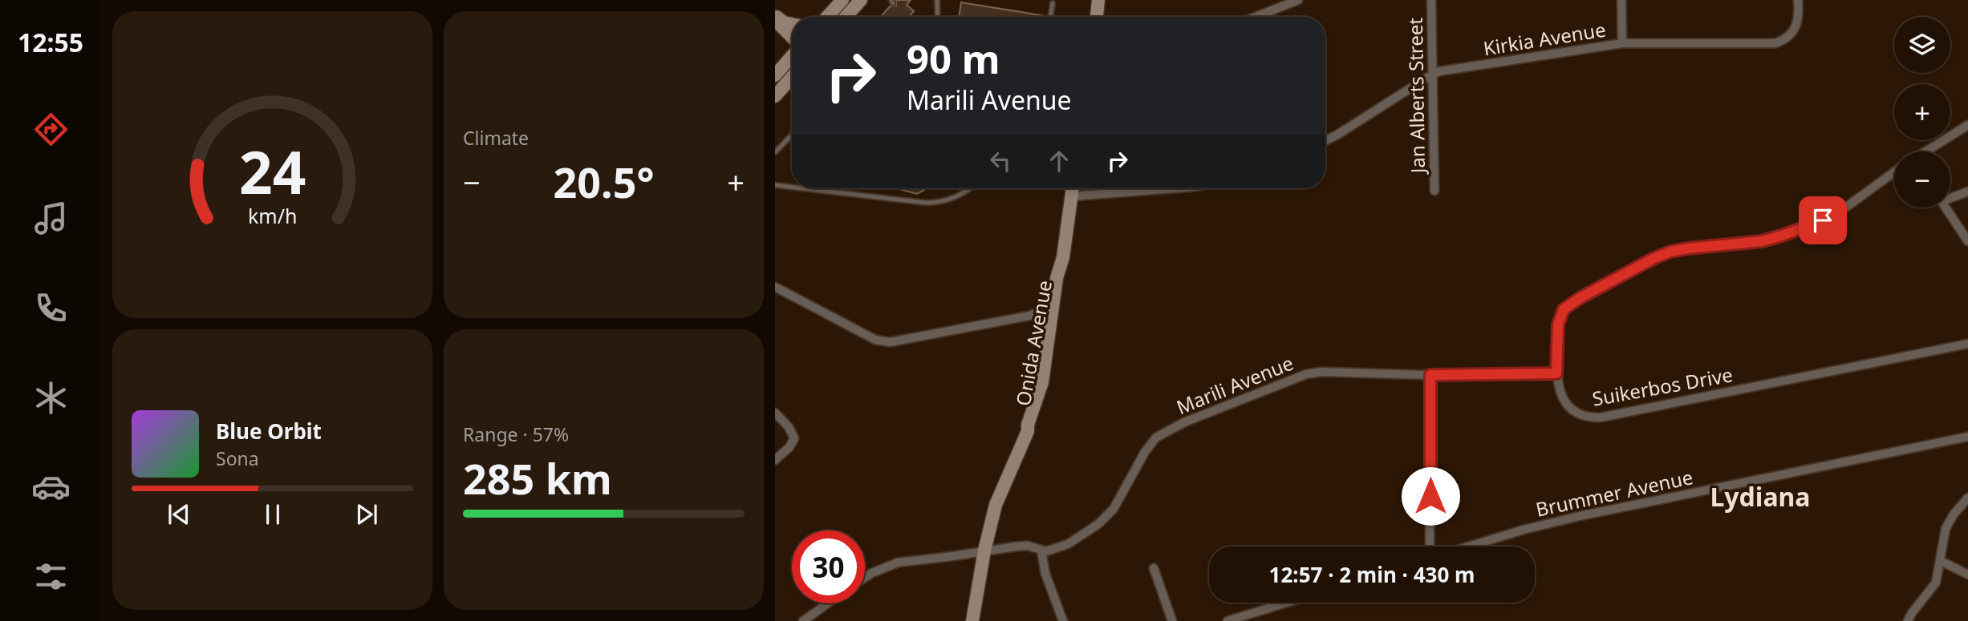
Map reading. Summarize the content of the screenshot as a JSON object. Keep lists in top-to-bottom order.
{
  "streets": {
    "street": [
      "Kirkia Avenue",
      "Jan Alberts Street",
      "Onida Avenue",
      "Marili Avenue",
      "Suikerbos Drive",
      "Brummer Avenue"
    ]
  },
  "crossings": [
    ["Kirkia Avenue", "Jan Alberts Street"],
    ["Onida Avenue", "Marili Avenue"],
    ["Marili Avenue", "Suikerbos Drive"]
  ],
  "districts": ["Lydiana"],
  "page": {
    "tabs": "12:55",
    "tile": [
      "Climate",
      ["Range · 57%", "285 km"]
    ],
    "map_buttons": ["+", "−"],
    "turn": ["90 m", "Marili Avenue"],
    "heat": ["−", "20.5°", "+"],
    "song": ["Blue Orbit", "Sona"],
    "limit": "30",
    "trip": "12:57 · 2 min · 430 m",
    "gauge": ["24", "km/h"]
  }
}
